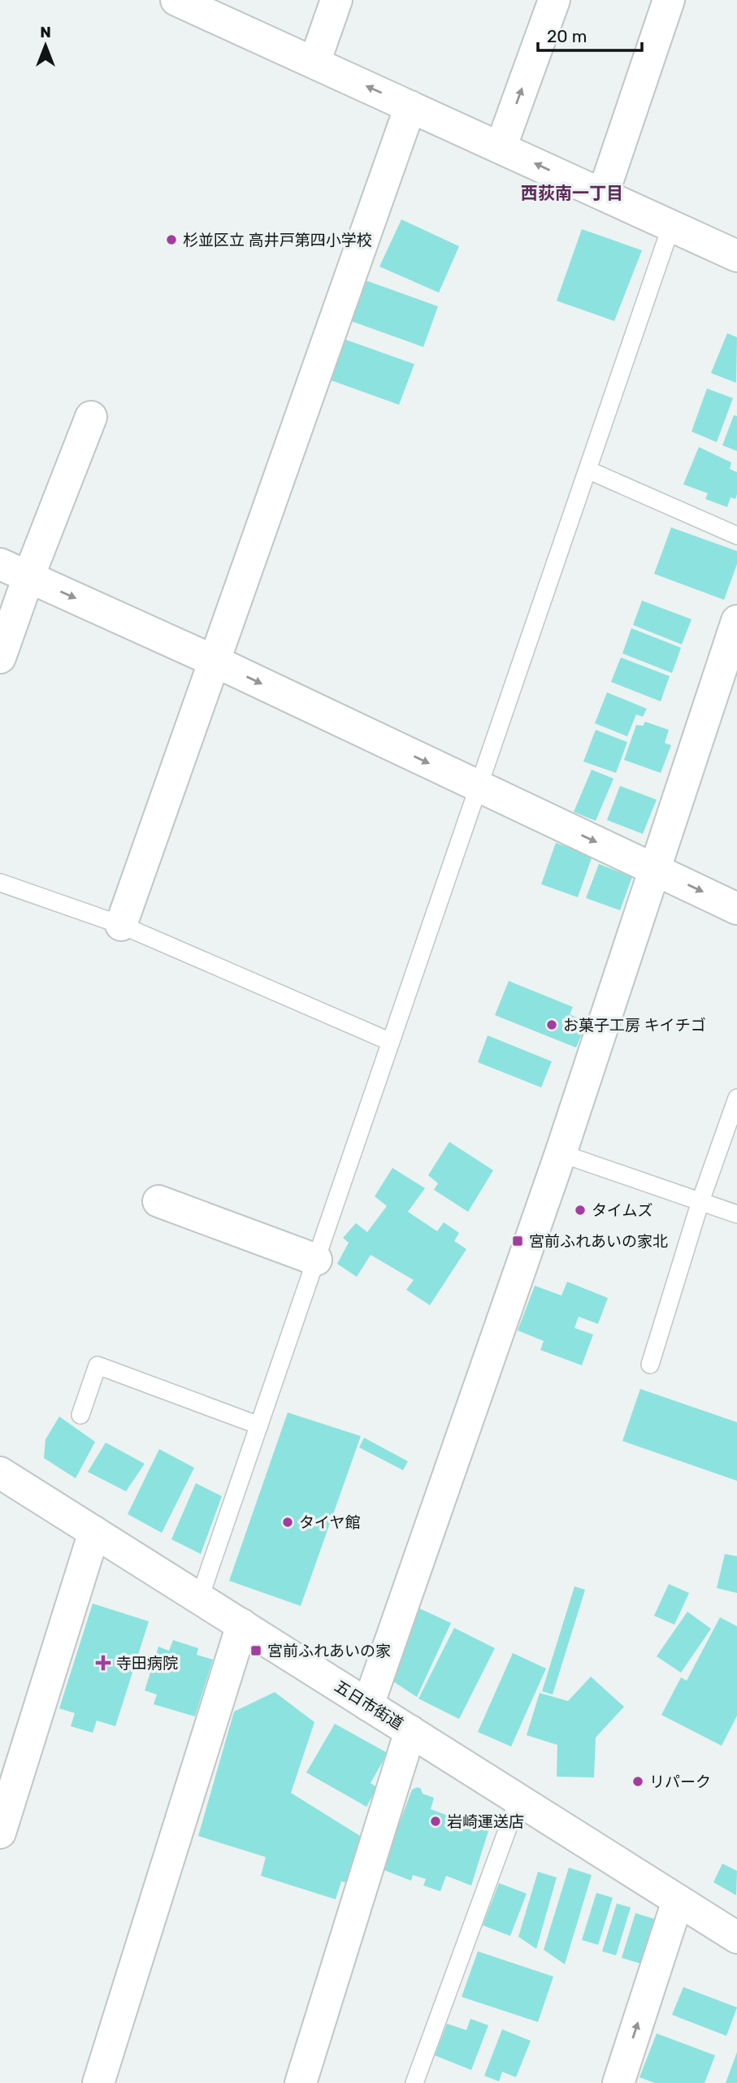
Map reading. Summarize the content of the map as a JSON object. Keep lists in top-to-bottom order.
{
  "streets": {
    "street": ["五日市街道"]
  },
  "districts": ["西荻南一丁目"],
  "places": {
    "other": [
      "杉並区立 高井戸第四小学校",
      "お菓子工房 キイチゴ",
      "タイムズ",
      "タイヤ館",
      "リパーク",
      "岩崎運送店"
    ],
    "transit": ["宮前ふれあいの家北", "宮前ふれあいの家"],
    "health": ["寺田病院"]
  },
  "scale_bar": "20 m",
  "north": "top"
}
